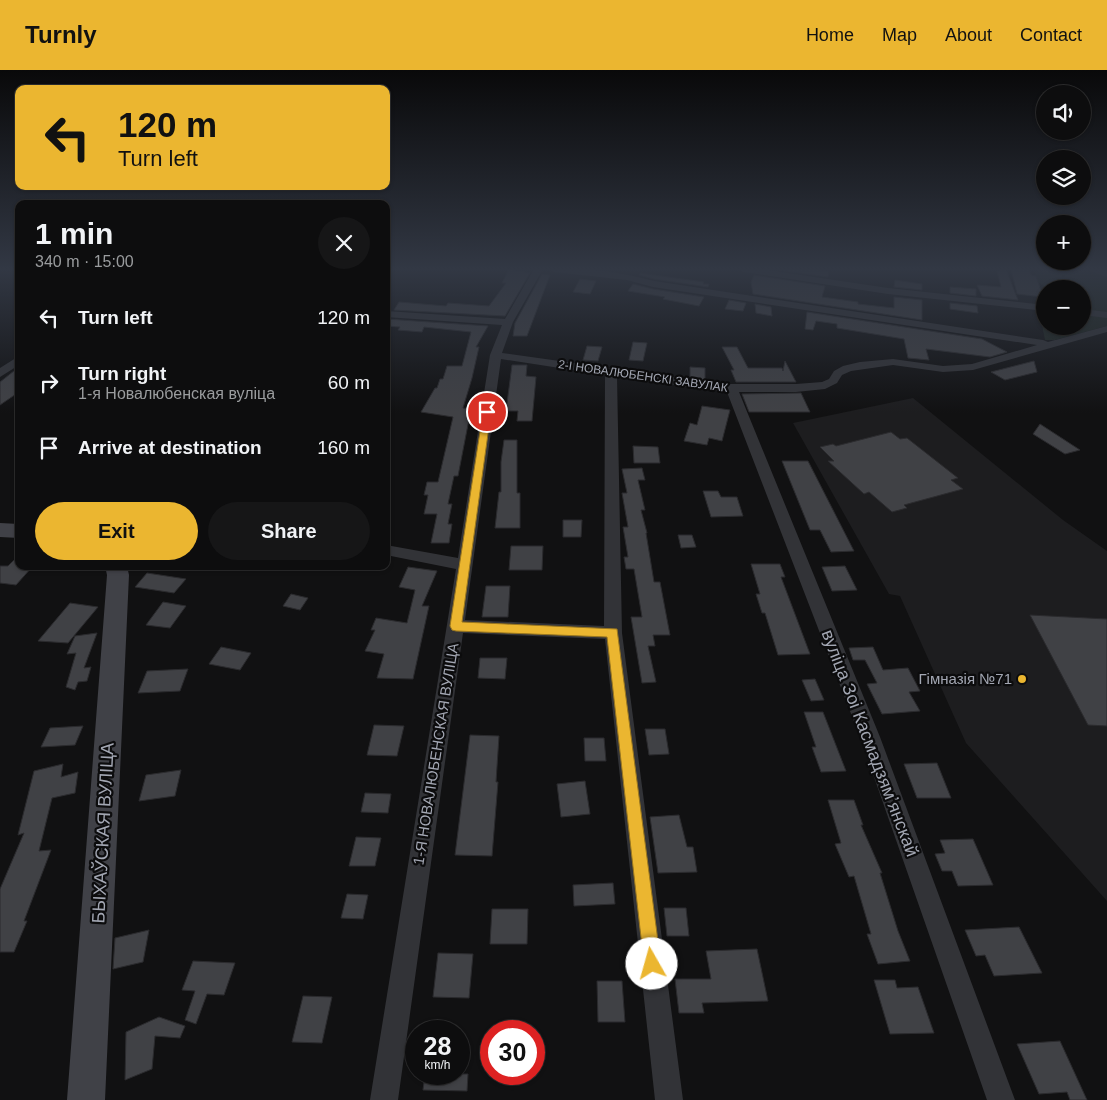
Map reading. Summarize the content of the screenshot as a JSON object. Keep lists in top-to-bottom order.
{
  "streets": {
    "main road": ["БЫХАЎСКАЯ ВУЛІЦА"],
    "street": ["2-І НОВАЛЮБЕНСКІ ЗАВУЛАК", "вуліца Зоі Касмадзямʼянскай", "1-Я НОВАЛЮБЕНСКАЯ ВУЛІЦА"]
  },
  "crossings": [
    ["2-І НОВАЛЮБЕНСКІ ЗАВУЛАК", "вуліца Зоі Касмадзямʼянскай"],
    ["2-І НОВАЛЮБЕНСКІ ЗАВУЛАК", "1-Я НОВАЛЮБЕНСКАЯ ВУЛІЦА"]
  ],
  "places": ["Гімназія №71"],
  "page": {
    "header": "Turnly",
    "nav": [
      "Home",
      "Map",
      "About",
      "Contact"
    ],
    "map_buttons": ["+", "−"],
    "turn": ["120 m", "Turn left"],
    "heading": ["1 min", "340 m · 15:00"],
    "list": [
      {
        "name": "Turn left",
        "value": "120 m"
      },
      {
        "name": "Turn right",
        "note": "1-я Новалюбенская вуліца",
        "value": "60 m"
      },
      {
        "name": "Arrive at destination",
        "value": "160 m"
      }
    ],
    "buttons": ["Exit", "Share"],
    "speed": "28 km/h",
    "limit": "30"
  }
}
